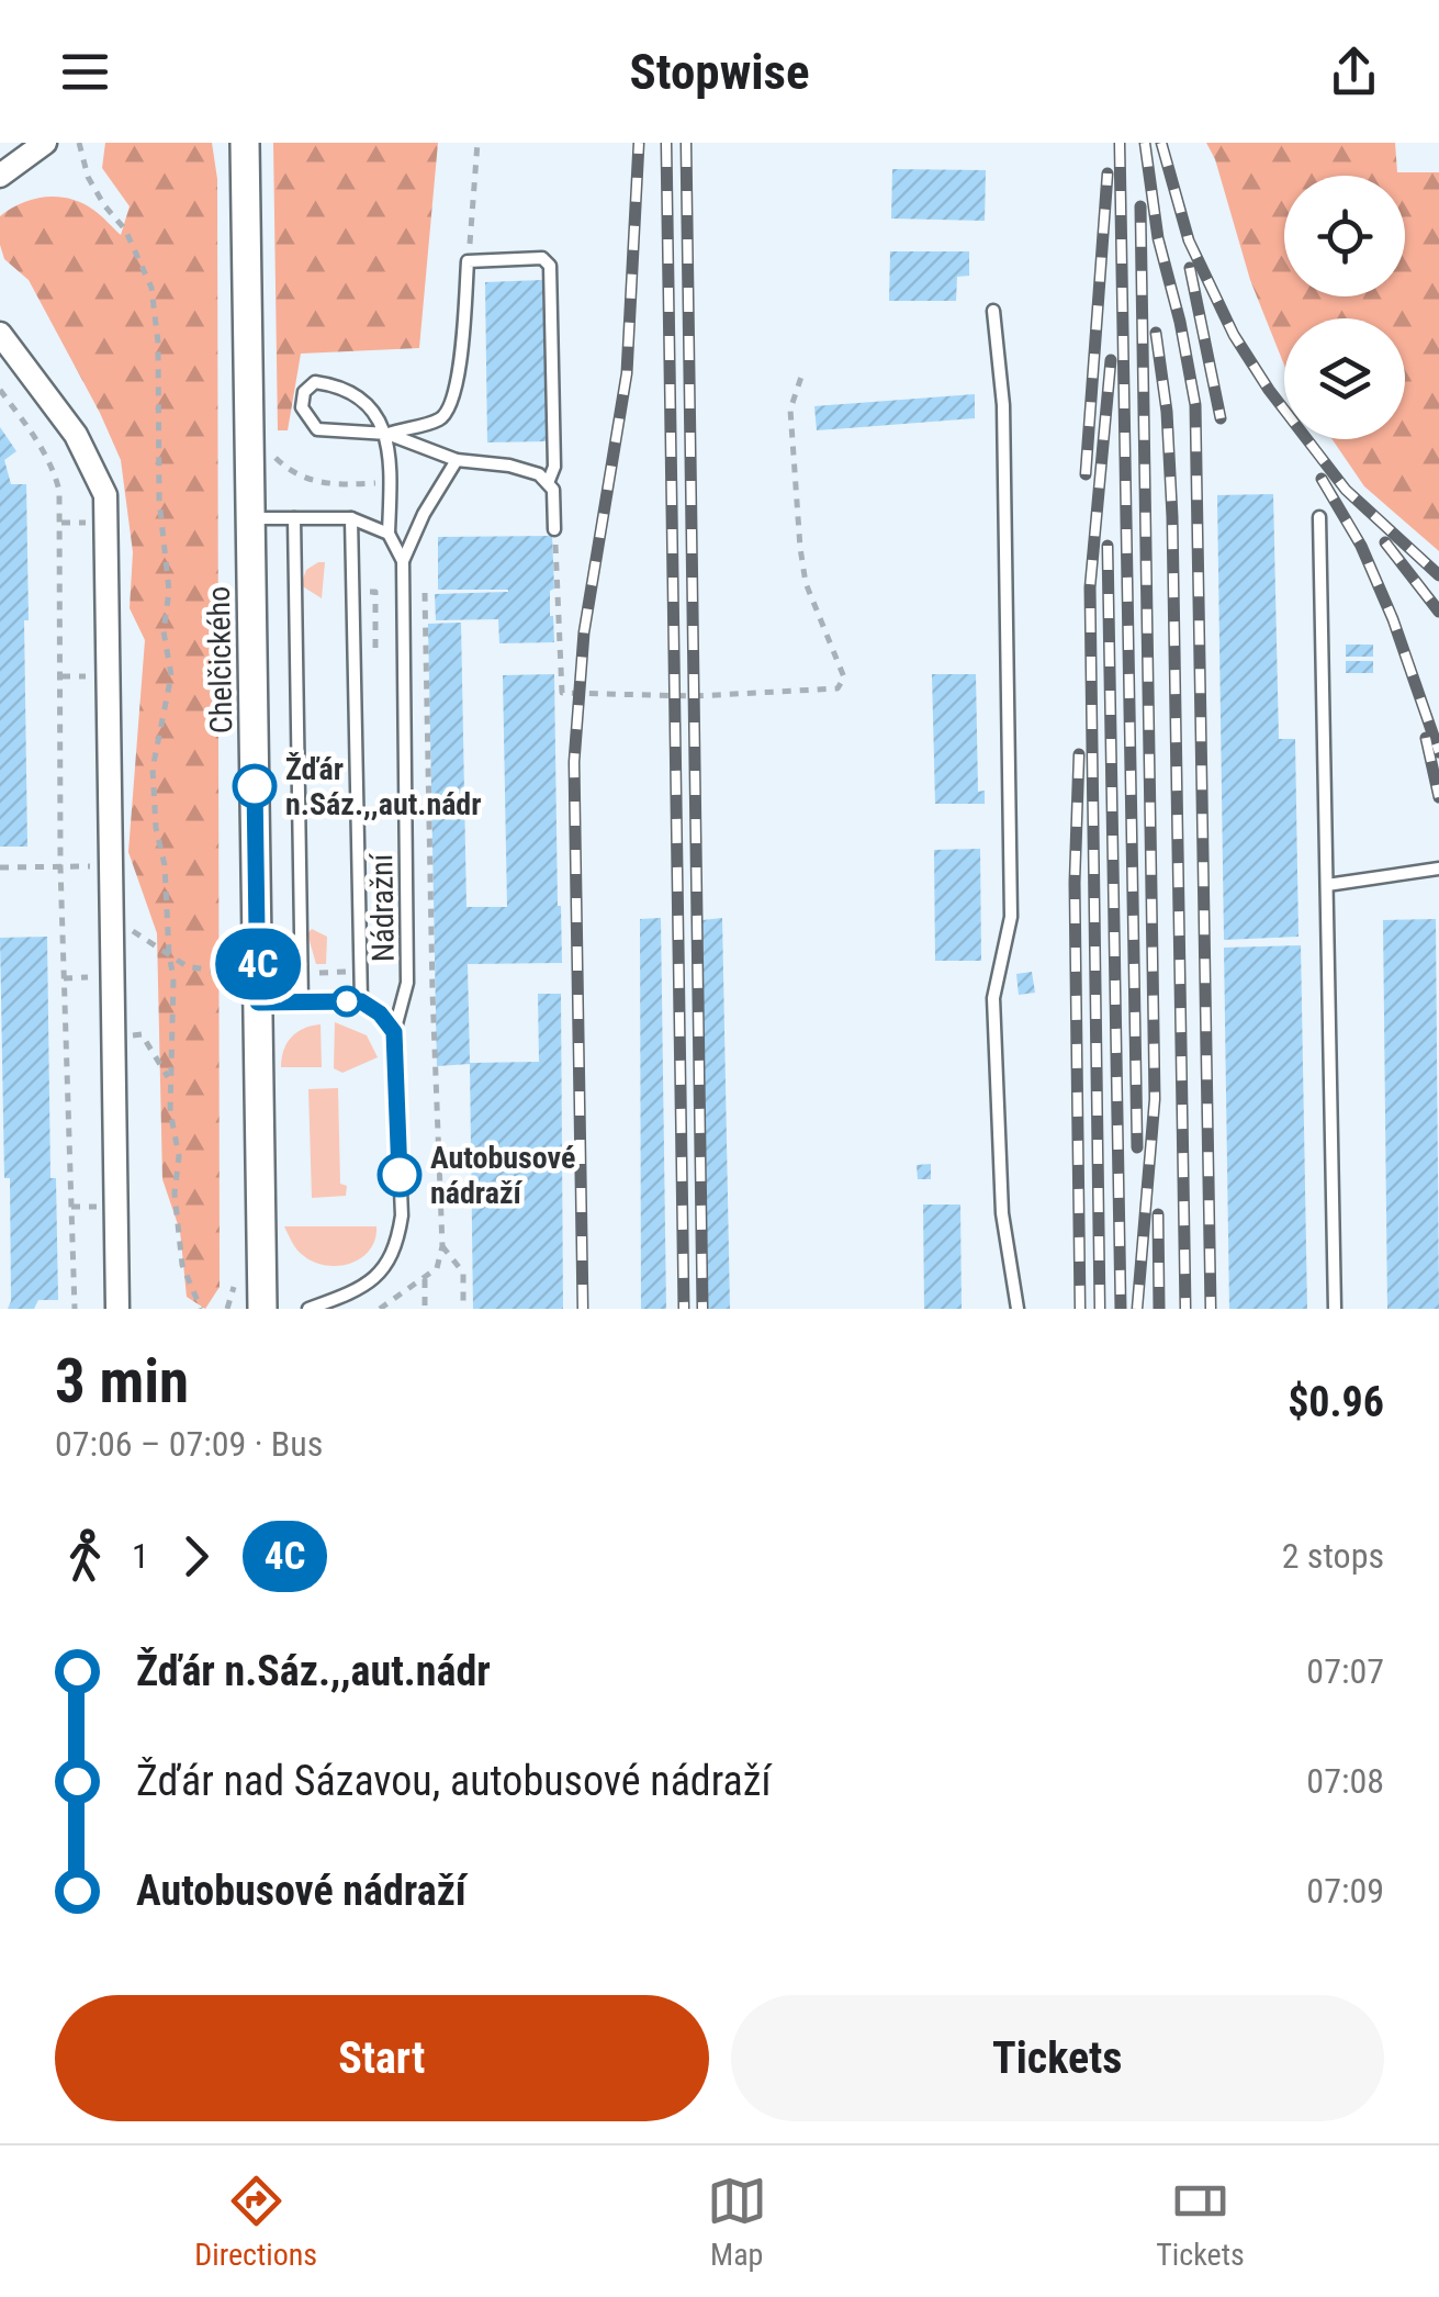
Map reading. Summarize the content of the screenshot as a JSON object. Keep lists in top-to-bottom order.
{
  "streets": {
    "street": ["Chelčického"],
    "lane": ["Nádražní"]
  },
  "places": ["Žďár n.Sáz.,,aut.nádr", "Autobusové nádraží"],
  "lines": ["bus line 4C"],
  "page": {
    "header": "Stopwise",
    "on_map": "4C",
    "heading": ["3 min", "07:06 – 07:09 · Bus", "$0.96"],
    "legs": ["1", "4C", "2 stops"],
    "list": [
      {
        "name": "Žďár n.Sáz.,,aut.nádr",
        "value": "07:07"
      },
      {
        "name": "Žďár nad Sázavou, autobusové nádraží",
        "value": "07:08"
      },
      {
        "name": "Autobusové nádraží",
        "value": "07:09"
      }
    ],
    "buttons": ["Start", "Tickets"],
    "tabs": ["Directions", "Map", "Tickets"]
  }
}
